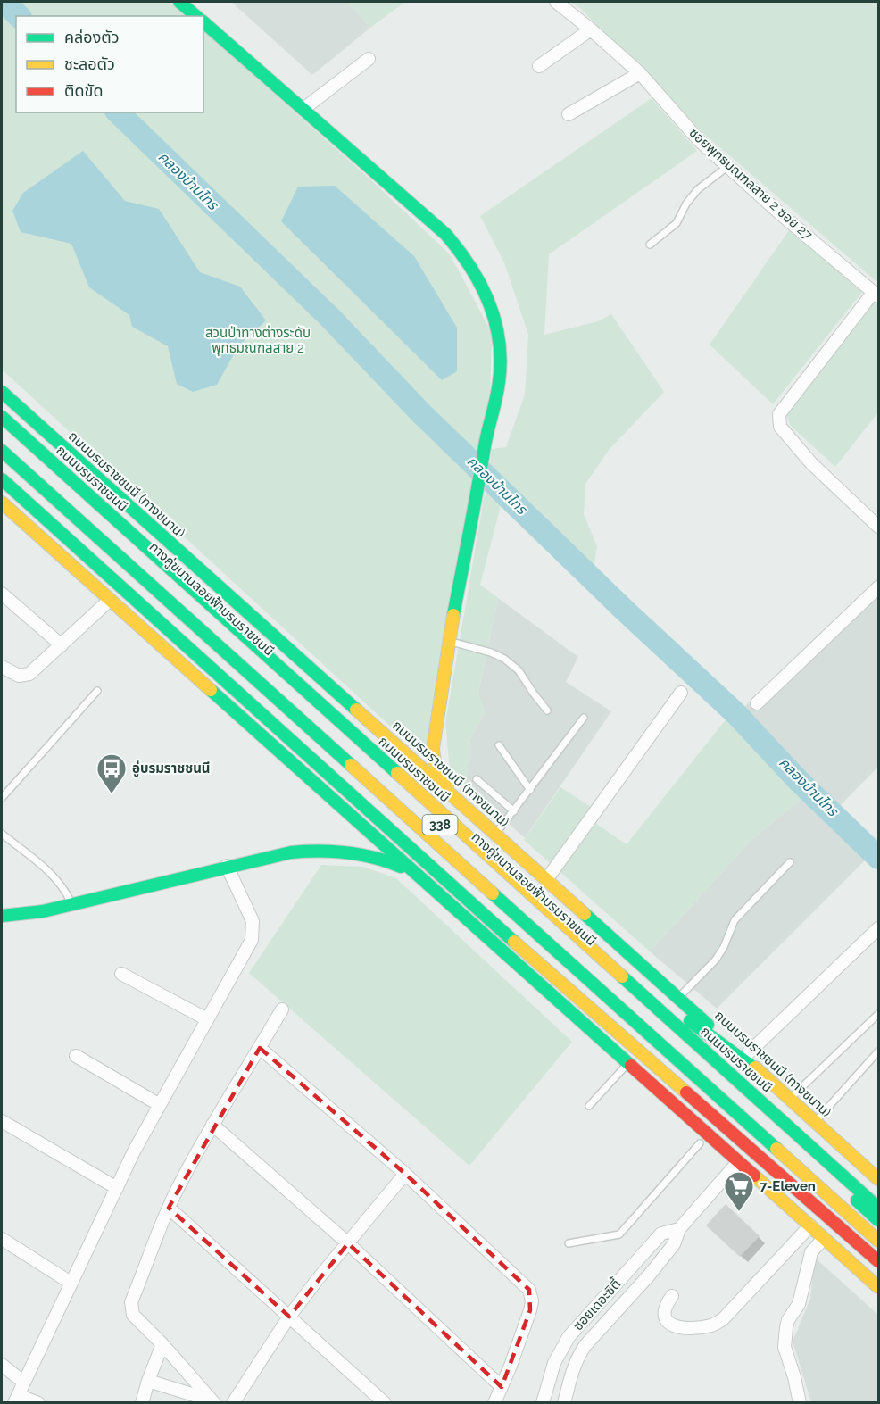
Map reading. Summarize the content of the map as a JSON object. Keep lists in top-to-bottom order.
{
  "streets": {
    "main road": [
      "ถนนบรมราชชนนี",
      "ถนนบรมราชชนนี (ทางขนาน)",
      "ทางคู่ขนานลอยฟ้าบรมราชชนนี",
      "338"
    ],
    "street": ["ซอยพุทธมณฑลสาย 2 ซอย 27", "ซอยเดอะซิตี้"]
  },
  "water": ["คลองบ้านไทร"],
  "parks": ["สวนป่าทางต่างระดับ พุทธมณฑลสาย 2"],
  "places": {
    "bus stop": ["อู่บรมราชชนนี"],
    "supermarket": ["7-Eleven"]
  },
  "legend": ["คล่องตัว", "ชะลอตัว", "ติดขัด"]
}
